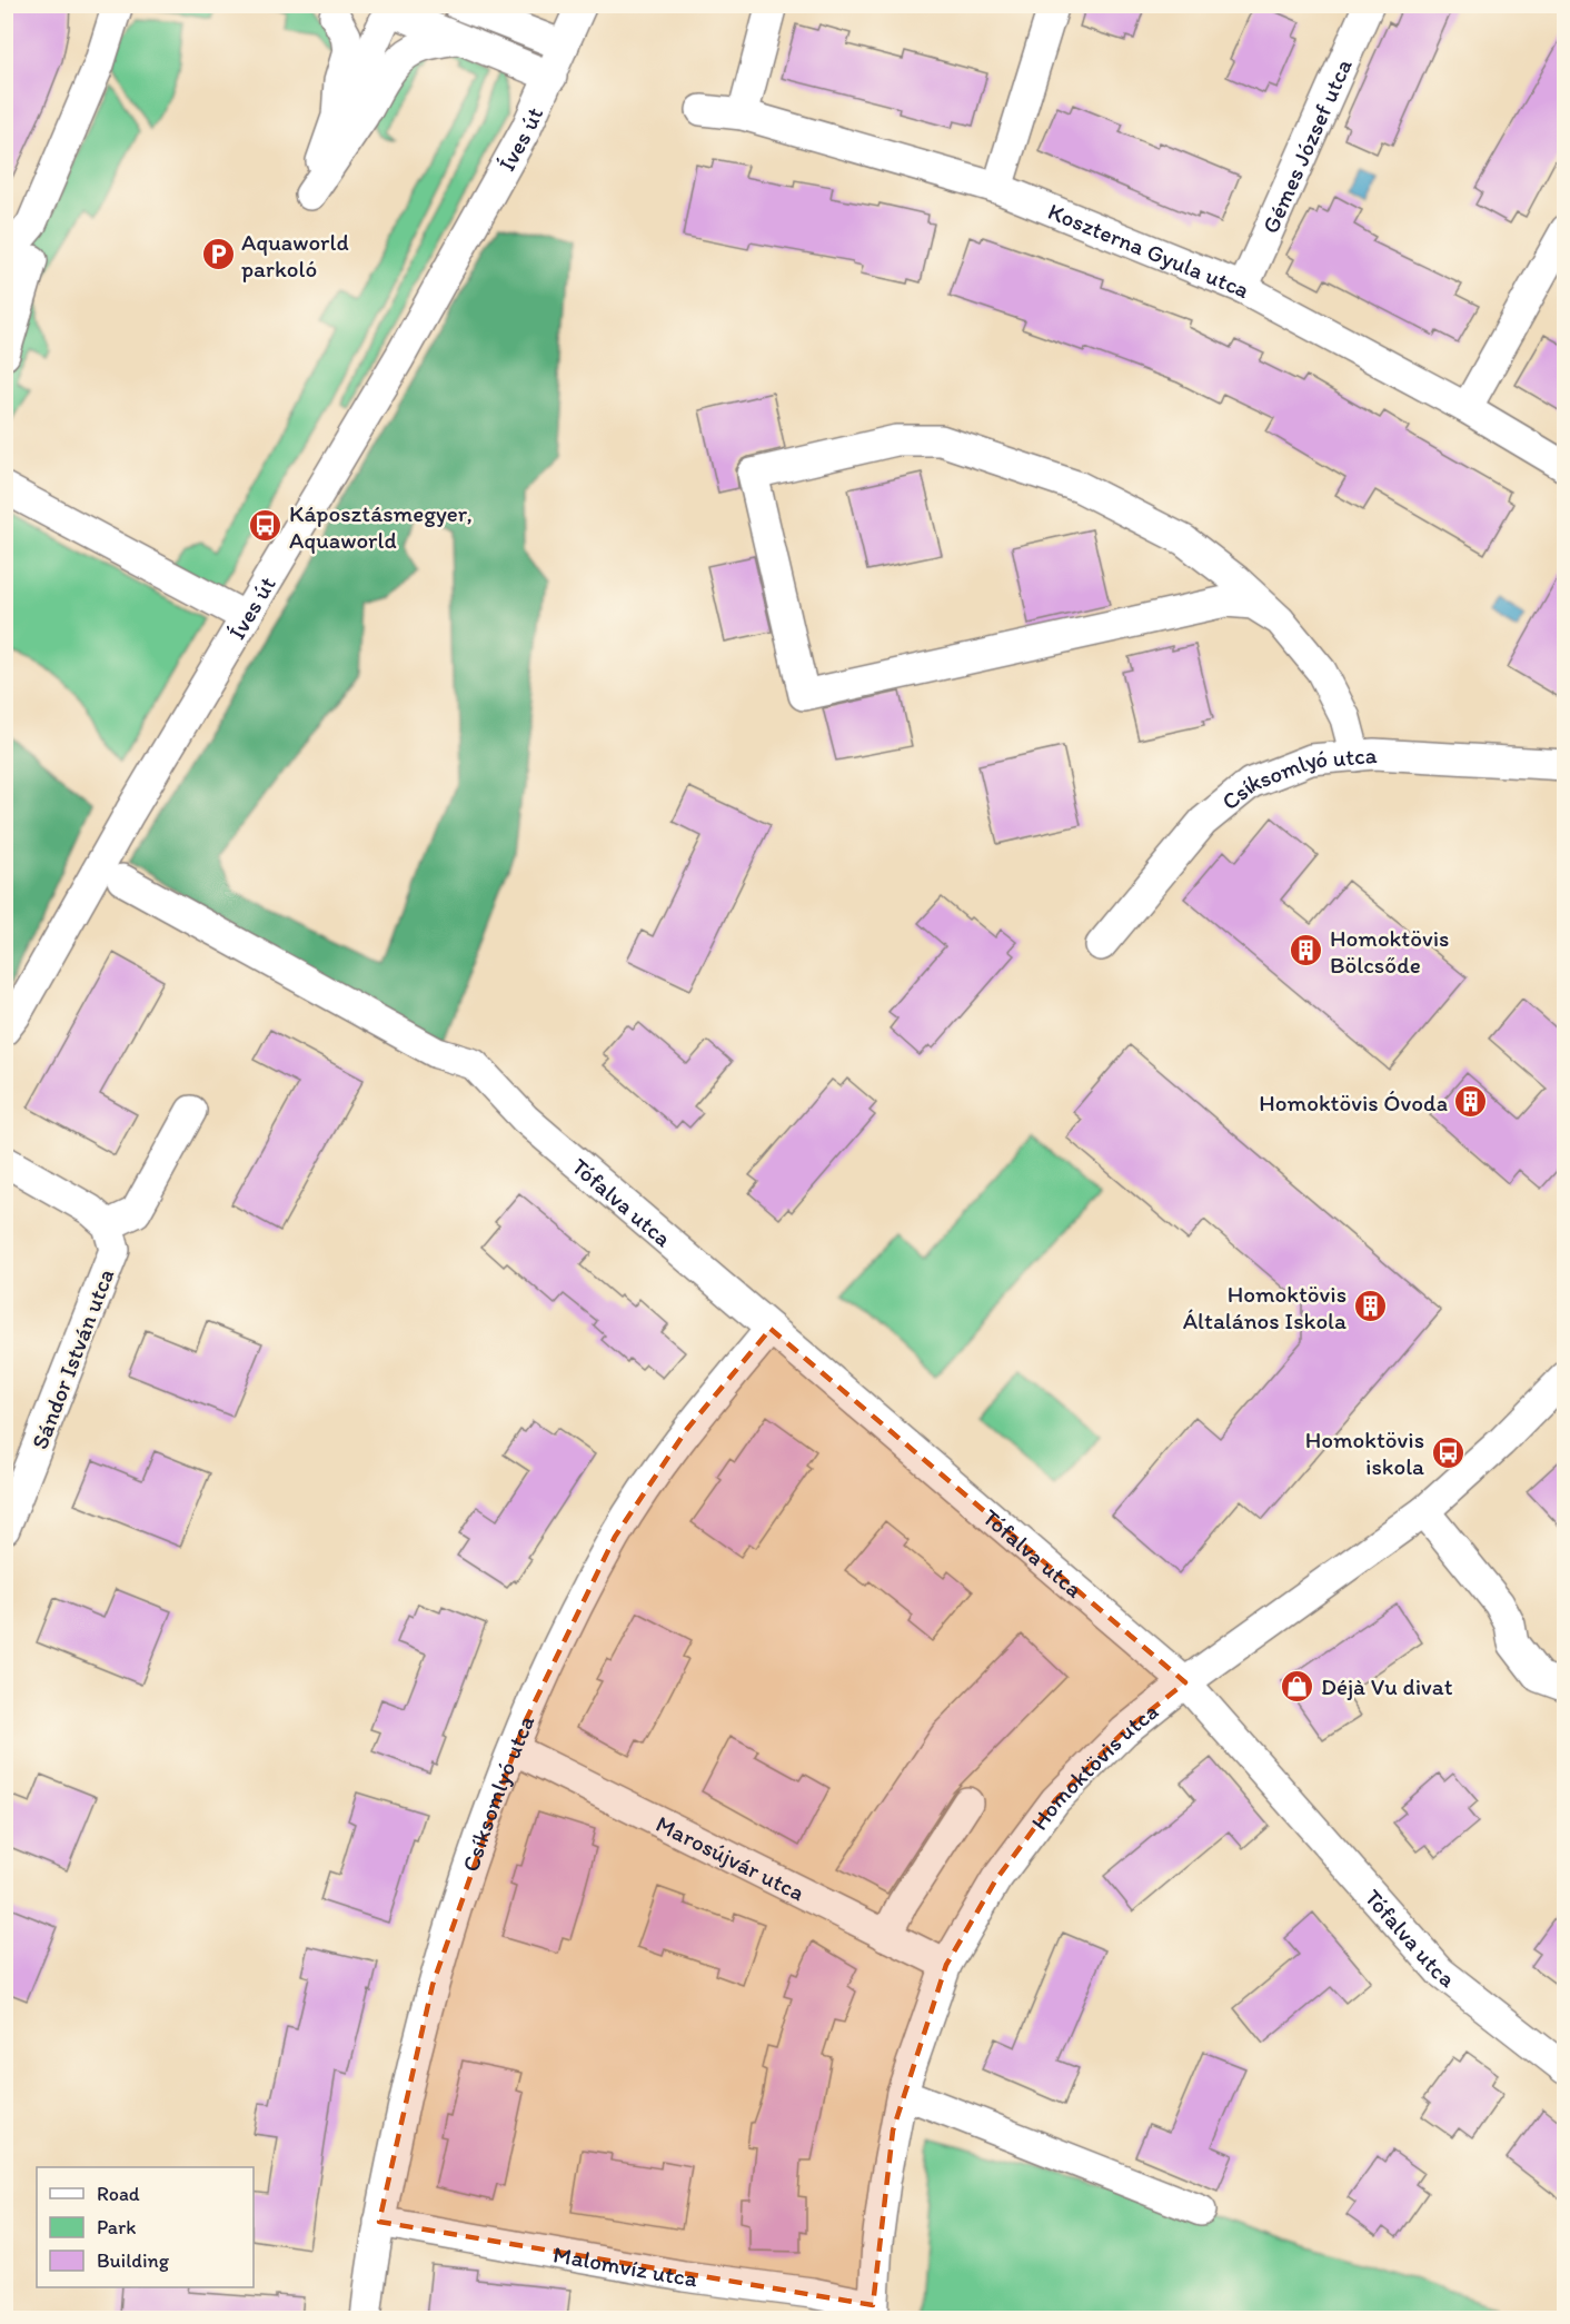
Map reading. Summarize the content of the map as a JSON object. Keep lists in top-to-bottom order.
{
  "streets": {
    "street": [
      "Íves út",
      "Gémes József utca",
      "Koszterna Gyula utca",
      "Csíksomlyó utca",
      "Tófalva utca",
      "Sándor István utca",
      "Homoktövis utca",
      "Marosújvár utca",
      "Malomvíz utca"
    ]
  },
  "crossings": [
    ["Gémes József utca", "Koszterna Gyula utca"],
    ["Csíksomlyó utca", "Tófalva utca"],
    ["Csíksomlyó utca", "Marosújvár utca"],
    ["Csíksomlyó utca", "Malomvíz utca"],
    ["Tófalva utca", "Homoktövis utca"],
    ["Homoktövis utca", "Marosújvár utca"],
    ["Homoktövis utca", "Malomvíz utca"]
  ],
  "places": {
    "parking": ["Aquaworld parkoló"],
    "bus stop": ["Káposztásmegyer, Aquaworld", "Homoktövis iskola"],
    "building": ["Homoktövis Bölcsőde", "Homoktövis Óvoda", "Homoktövis Általános Iskola"],
    "shop": ["Déjà Vu divat"]
  },
  "legend": ["Road", "Park", "Building"]
}
